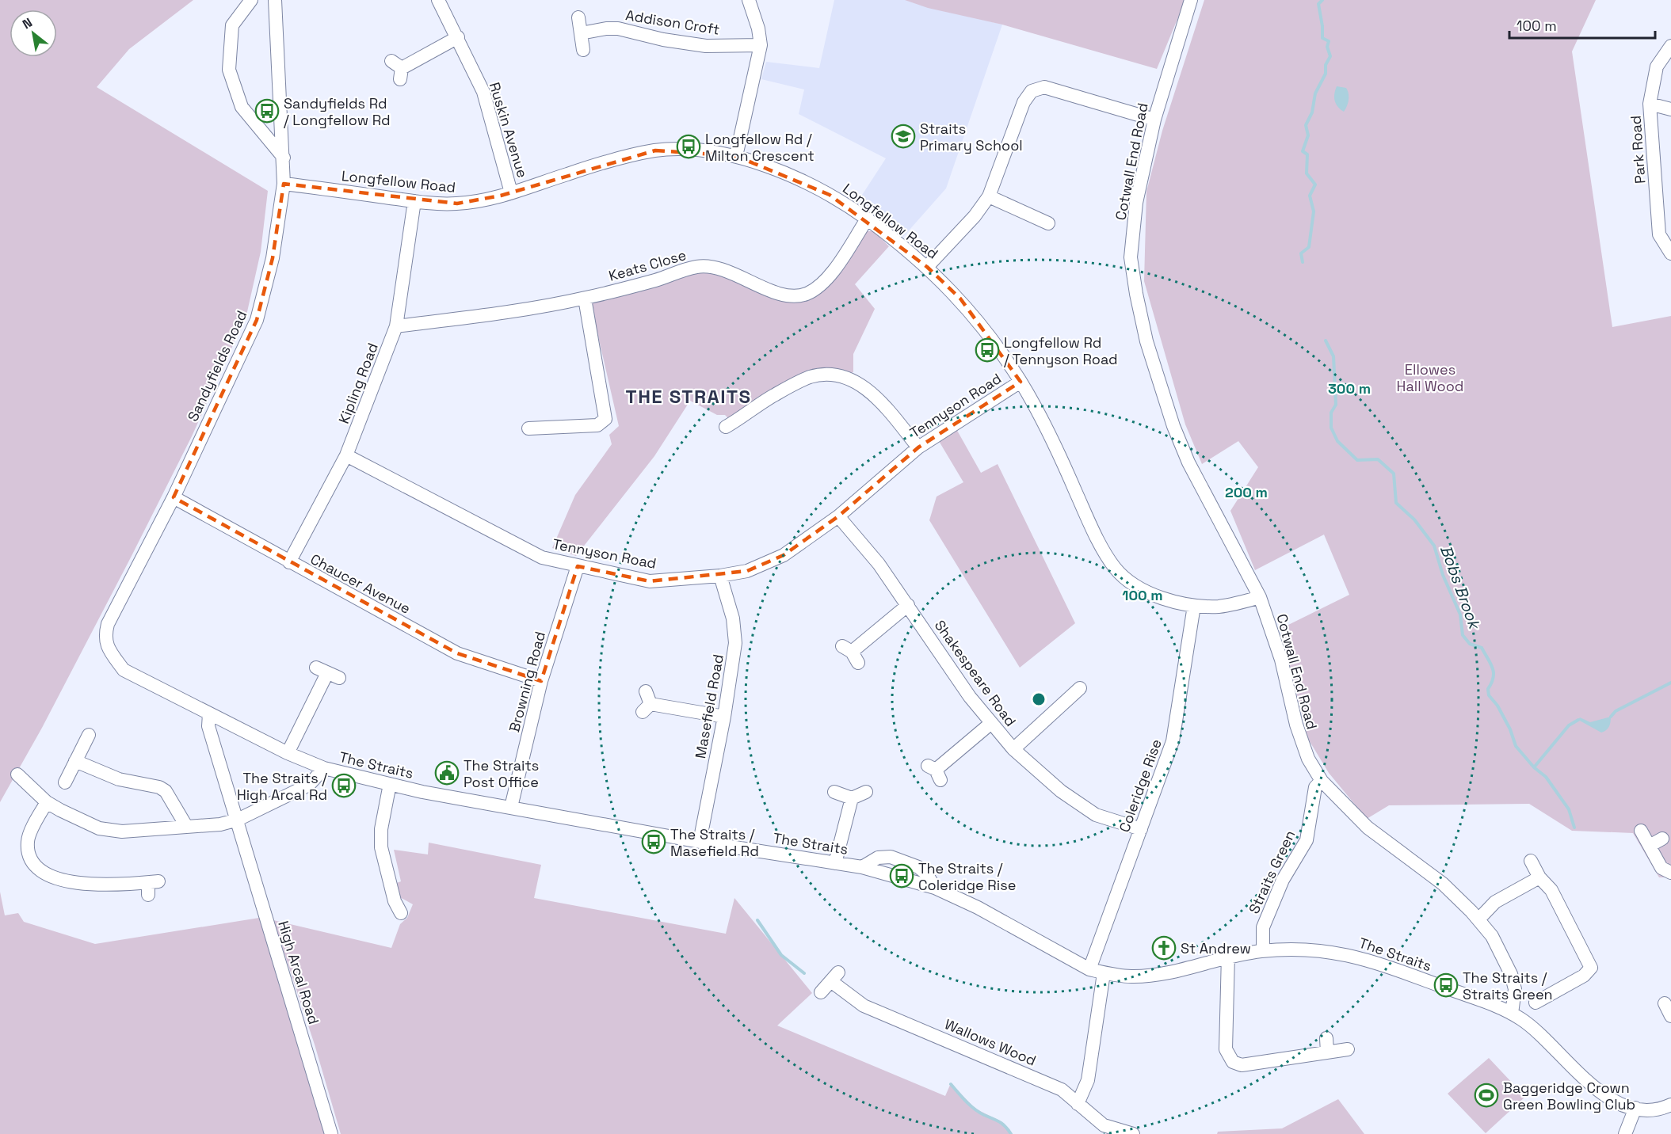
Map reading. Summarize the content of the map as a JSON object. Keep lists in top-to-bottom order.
{
  "streets": {
    "street": [
      "Addison Croft",
      "Ruskin Avenue",
      "Park Road",
      "Cotwall End Road",
      "Longfellow Road",
      "Keats Close",
      "Sandyfields Road",
      "Kipling Road",
      "Tennyson Road",
      "Chaucer Avenue",
      "Shakespeare Road",
      "Browning Road",
      "Masefield Road",
      "The Straits",
      "Coleridge Rise",
      "Straits Green",
      "High Arcal Road",
      "Wallows Wood"
    ]
  },
  "crossings": [
    ["Ruskin Avenue", "Longfellow Road"],
    ["Cotwall End Road", "Longfellow Road"],
    ["Cotwall End Road", "The Straits"],
    ["Cotwall End Road", "Straits Green"],
    ["Longfellow Road", "Keats Close"],
    ["Longfellow Road", "Sandyfields Road"],
    ["Longfellow Road", "Kipling Road"],
    ["Longfellow Road", "Tennyson Road"],
    ["Longfellow Road", "Coleridge Rise"],
    ["Keats Close", "Kipling Road"],
    ["Sandyfields Road", "Chaucer Avenue"],
    ["Sandyfields Road", "The Straits"],
    ["Kipling Road", "Tennyson Road"],
    ["Kipling Road", "Chaucer Avenue"],
    ["Tennyson Road", "Shakespeare Road"],
    ["Tennyson Road", "Browning Road"],
    ["Tennyson Road", "Masefield Road"],
    ["Chaucer Avenue", "Browning Road"],
    ["Shakespeare Road", "Coleridge Rise"],
    ["Browning Road", "The Straits"],
    ["Masefield Road", "The Straits"],
    ["The Straits", "Coleridge Rise"],
    ["The Straits", "Straits Green"],
    ["The Straits", "High Arcal Road"]
  ],
  "districts": ["THE STRAITS"],
  "water": ["Bobs Brook"],
  "parks": ["Ellowes Hall Wood"],
  "places": {
    "bus stop": [
      "Sandyfields Rd / Longfellow Rd",
      "Longfellow Rd / Milton Crescent",
      "Longfellow Rd / Tennyson Road",
      "The Straits / High Arcal Rd",
      "The Straits / Masefield Rd",
      "The Straits / Coleridge Rise",
      "The Straits / Straits Green"
    ],
    "school or university": ["Straits Primary School"],
    "public building": ["The Straits Post Office"],
    "church": ["St Andrew"],
    "sports": ["Baggeridge Crown Green Bowling Club"]
  },
  "scale_bar": "100 m",
  "north": "top left",
  "rings": ["300 m", "200 m", "100 m"]
}
